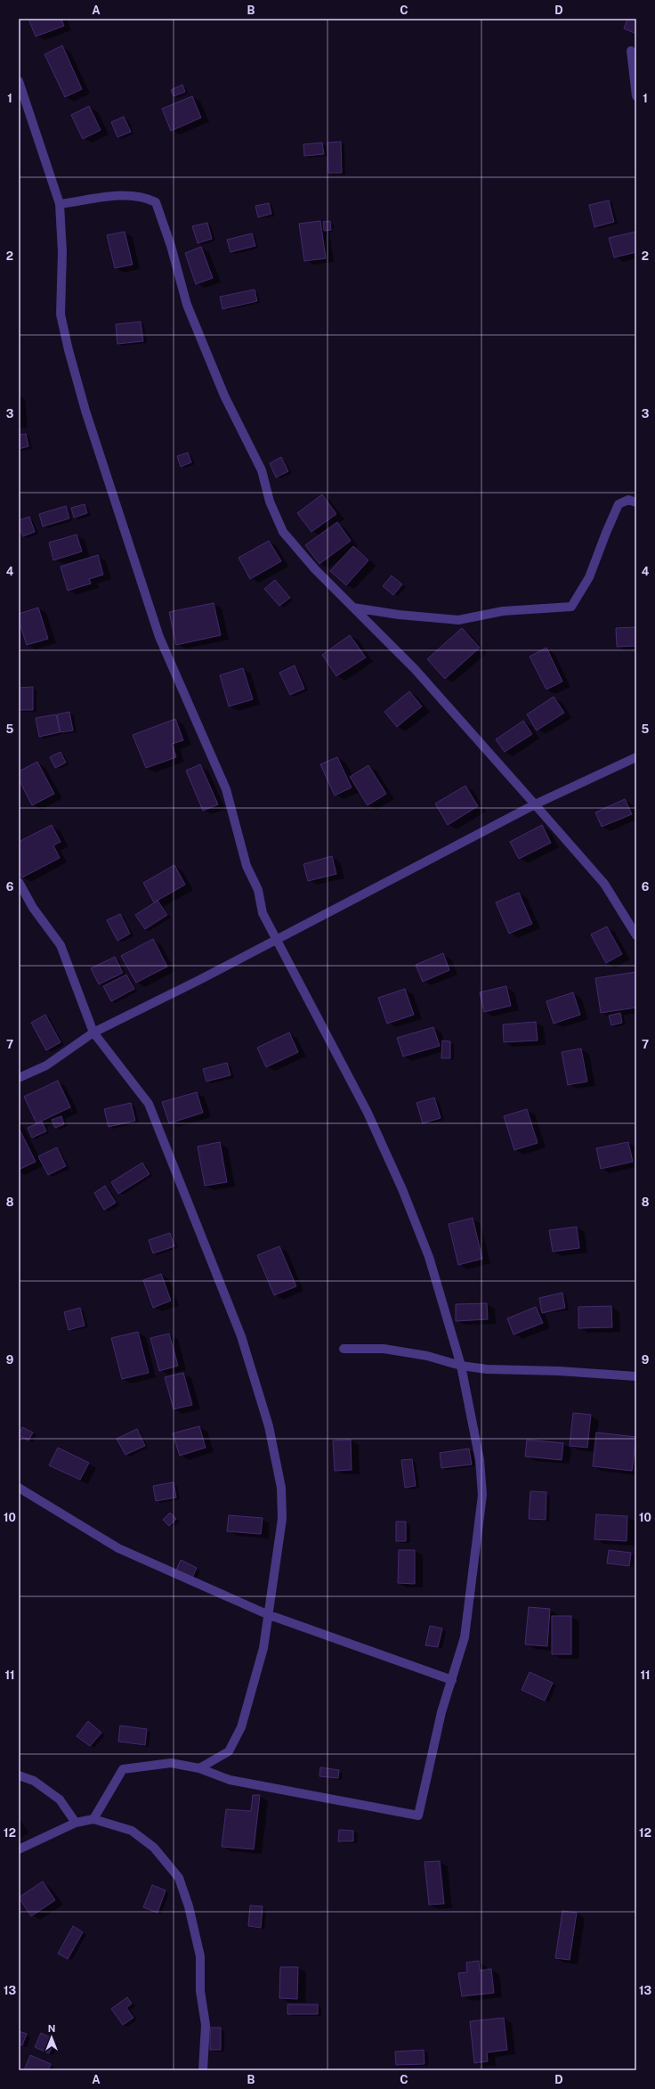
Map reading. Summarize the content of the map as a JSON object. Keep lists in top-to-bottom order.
{
  "north": "top",
  "grid": {
    "columns": [
      "A",
      "B",
      "C",
      "D"
    ],
    "rows": [
      "1",
      "2",
      "3",
      "4",
      "5",
      "6",
      "7",
      "8",
      "9",
      "10",
      "11",
      "12",
      "13"
    ]
  }
}
